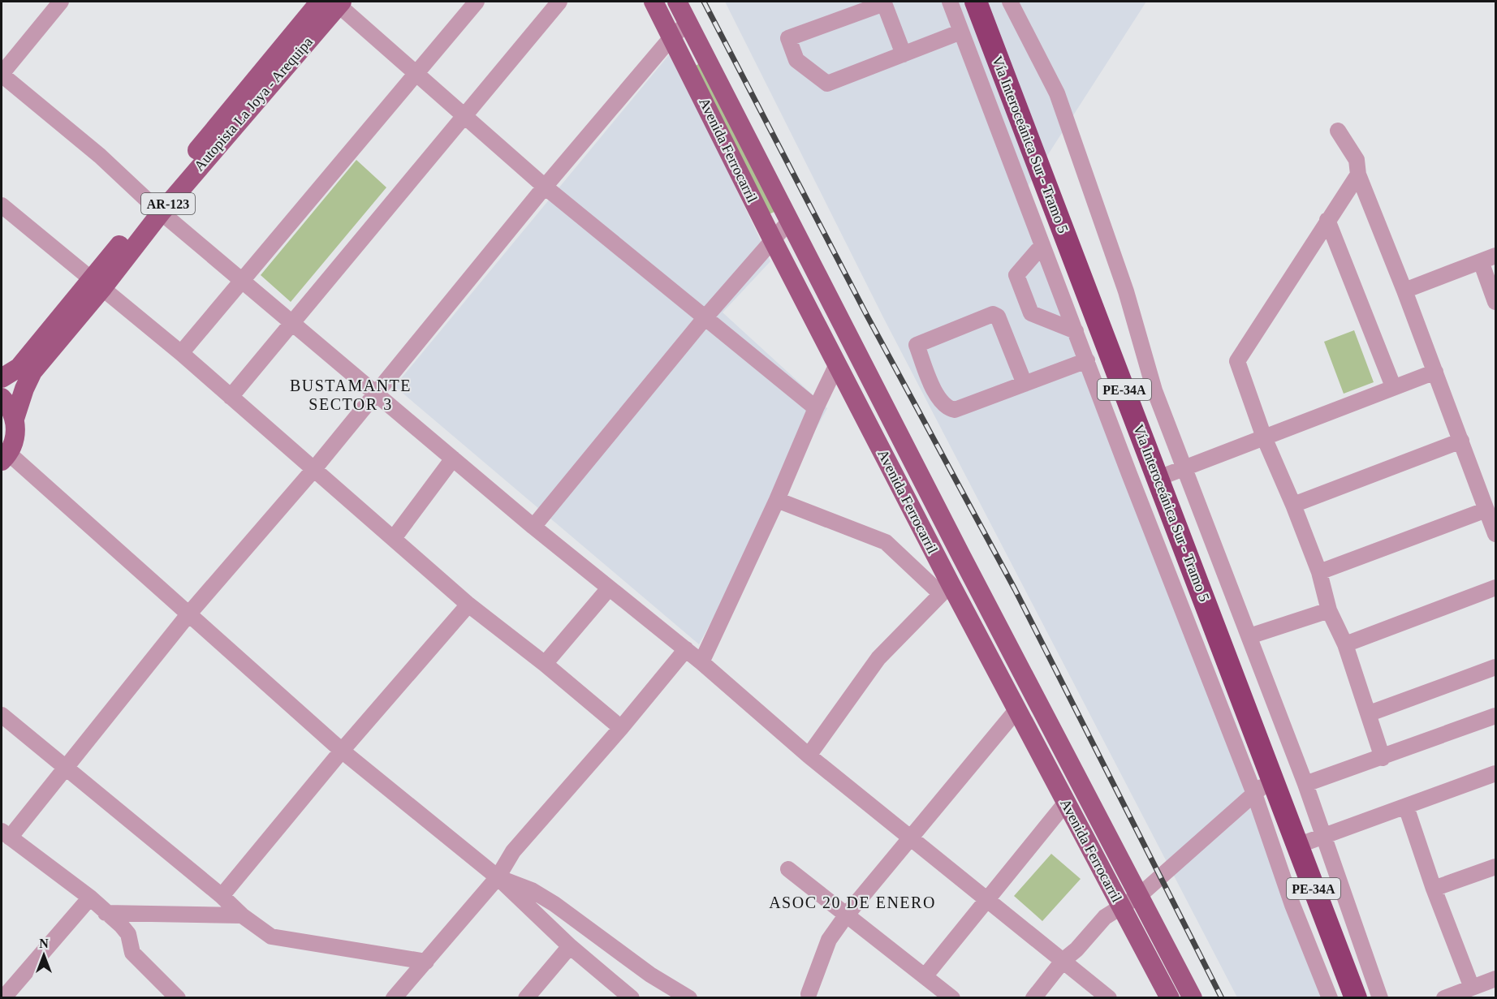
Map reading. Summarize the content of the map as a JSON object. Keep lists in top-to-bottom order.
{
  "streets": {
    "highway": ["Vía Interoceánica Sur - Tramo 5", "PE-34A"],
    "main road": ["Autopista La Joya - Arequipa", "Avenida Ferrocarril", "AR-123"]
  },
  "crossings": [
    ["Autopista La Joya - Arequipa", "AR-123"]
  ],
  "districts": ["BUSTAMANTE SECTOR 3", "ASOC 20 DE ENERO"],
  "north": "top"
}
